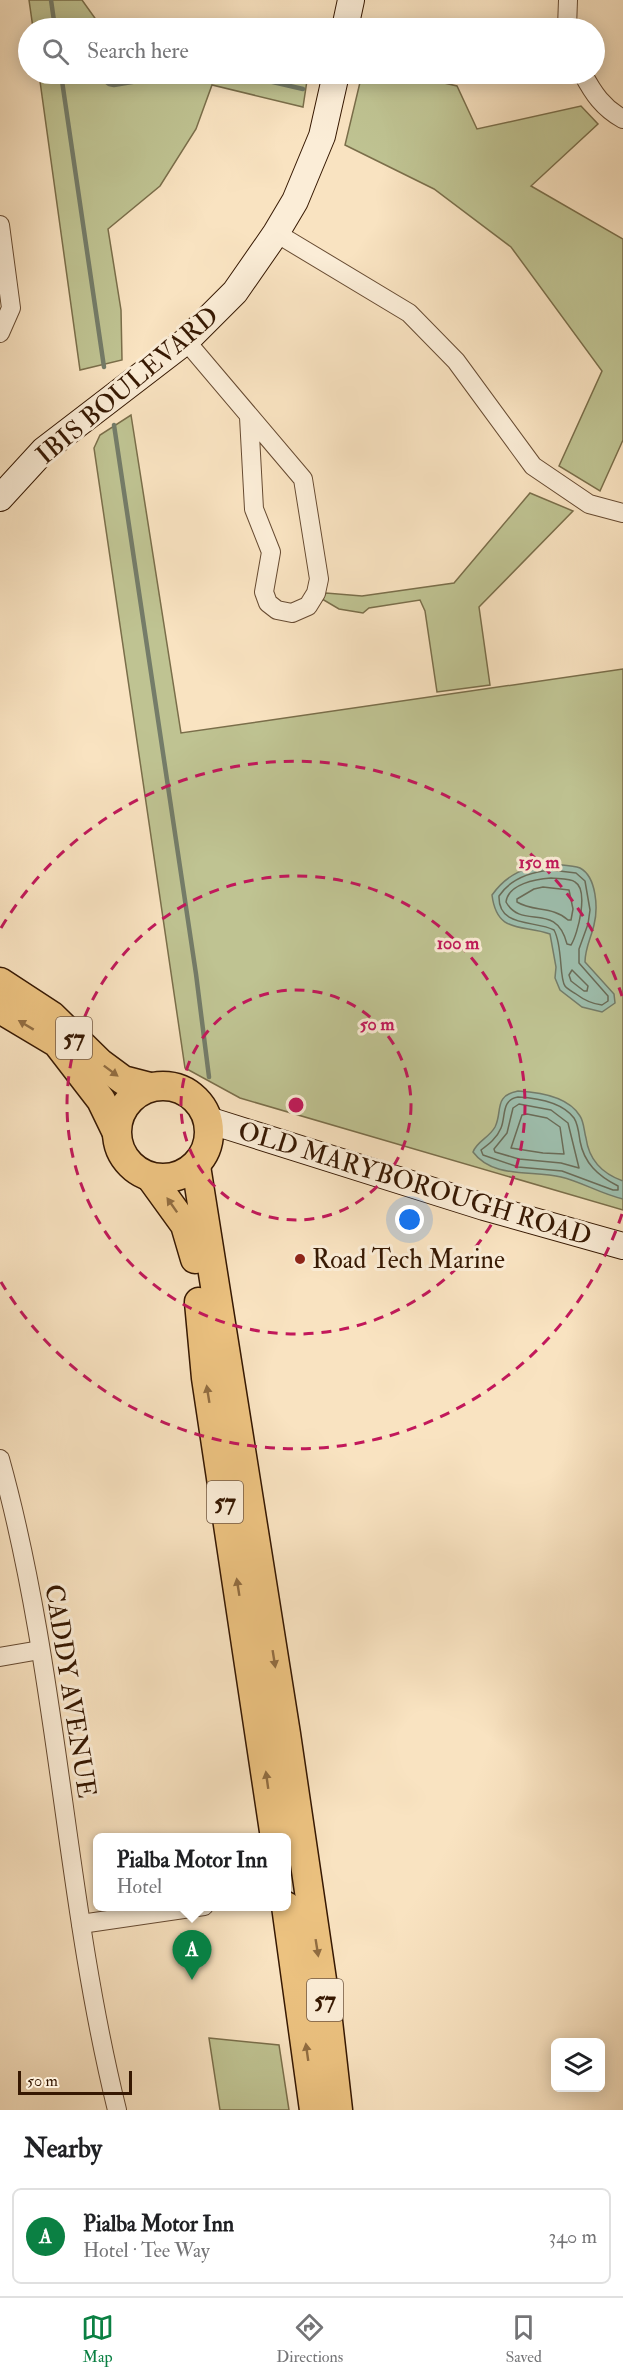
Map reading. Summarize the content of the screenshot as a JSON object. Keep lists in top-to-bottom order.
{
  "streets": {
    "main road": ["57"],
    "street": ["IBIS BOULEVARD", "OLD MARYBOROUGH ROAD", "CADDY AVENUE"]
  },
  "crossings": [
    ["57", "OLD MARYBOROUGH ROAD"]
  ],
  "places": ["Road Tech Marine"],
  "scale_bar": "50 m",
  "page": {
    "search": "Search here",
    "popup": ["Pialba Motor Inn", "Hotel"],
    "pins": "A",
    "scale": "50 m",
    "heading": "Nearby",
    "list": [
      {
        "mark": "A",
        "name": "Pialba Motor Inn",
        "note": "Hotel · Tee Way",
        "value": "340 m"
      }
    ],
    "nav": ["Map", "Directions", "Saved"]
  },
  "rings": ["150 m", "100 m", "50 m"]
}
